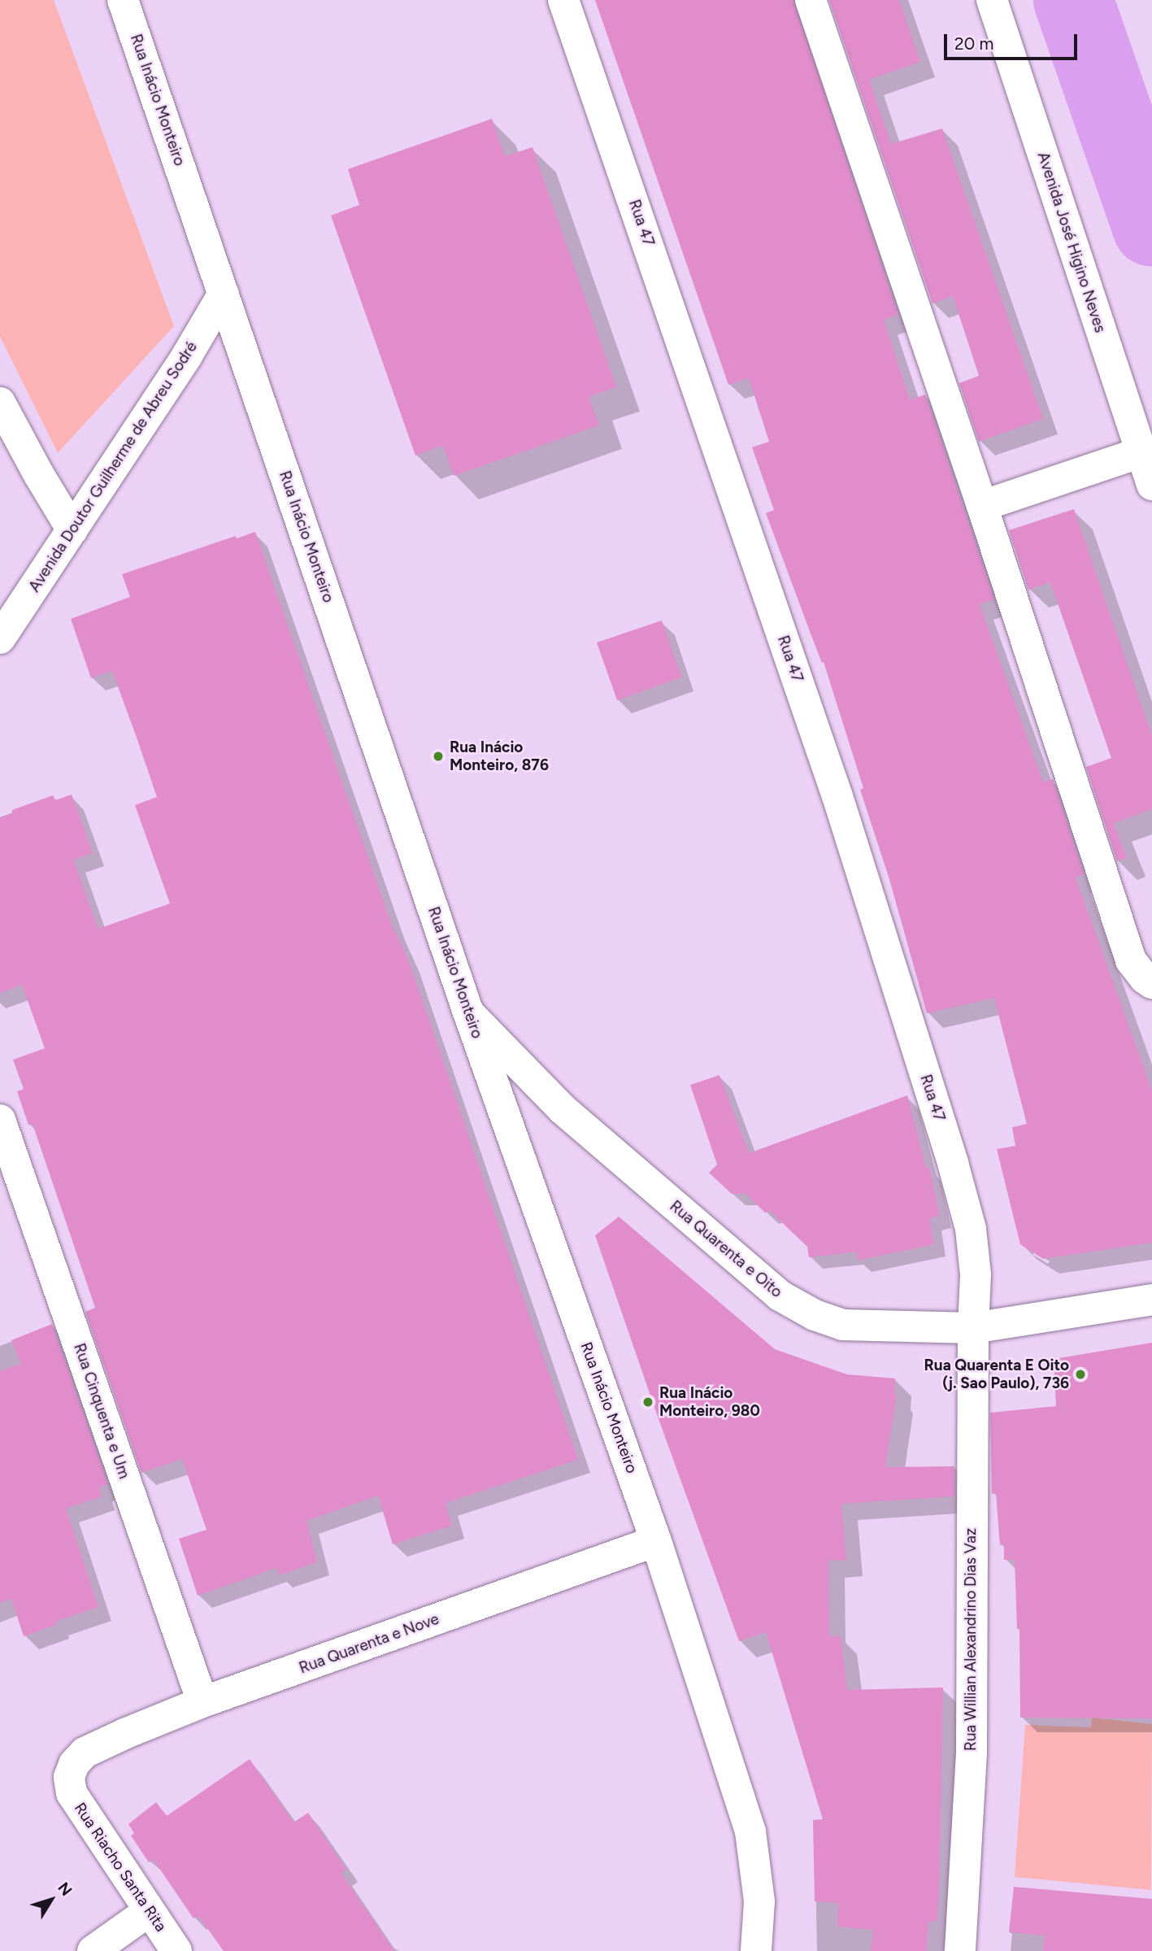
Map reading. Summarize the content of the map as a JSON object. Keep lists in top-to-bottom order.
{
  "streets": {
    "street": [
      "Rua Inácio Monteiro",
      "Rua 47",
      "Avenida José Higino Neves",
      "Avenida Doutor Guilherme de Abreu Sodré",
      "Rua Quarenta e Oito",
      "Rua Cinquenta e Um",
      "Rua Willian Alexandrino Dias Vaz",
      "Rua Quarenta e Nove",
      "Rua Riacho Santa Rita"
    ]
  },
  "crossings": [
    ["Rua Inácio Monteiro", "Avenida Doutor Guilherme de Abreu Sodré"],
    ["Rua Inácio Monteiro", "Rua Quarenta e Oito"],
    ["Rua Inácio Monteiro", "Rua Quarenta e Nove"],
    ["Rua 47", "Rua Quarenta e Oito"],
    ["Rua 47", "Rua Willian Alexandrino Dias Vaz"],
    ["Rua Quarenta e Oito", "Rua Willian Alexandrino Dias Vaz"],
    ["Rua Cinquenta e Um", "Rua Quarenta e Nove"],
    ["Rua Quarenta e Nove", "Rua Riacho Santa Rita"]
  ],
  "places": ["Rua Inácio Monteiro, 876", "Rua Quarenta E Oito (j. Sao Paulo), 736", "Rua Inácio Monteiro, 980"],
  "scale_bar": "20 m",
  "north": "top right"
}
